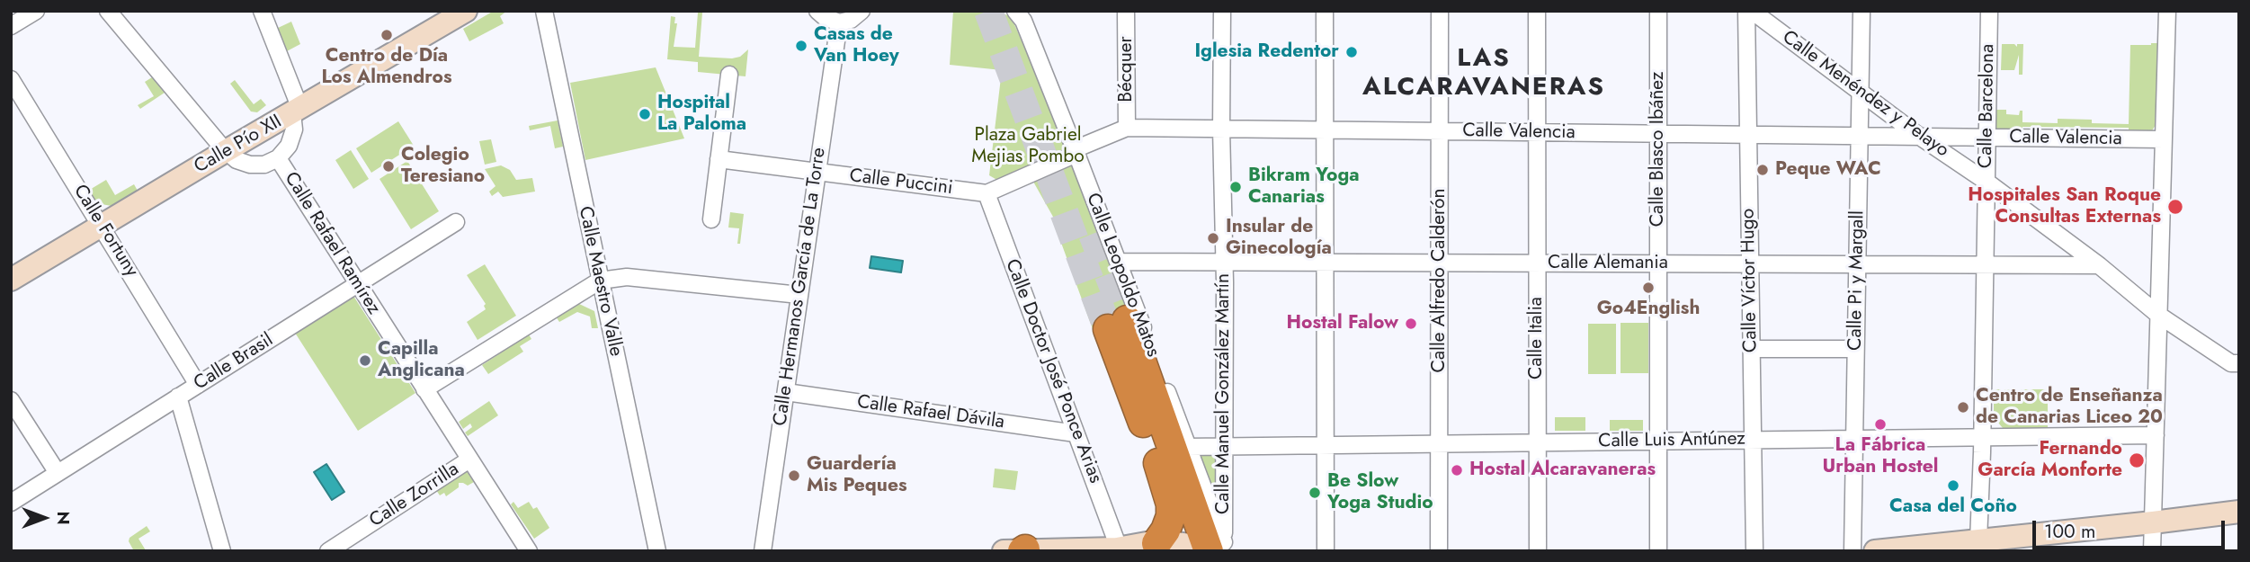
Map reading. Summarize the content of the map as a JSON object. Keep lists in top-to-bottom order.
{
  "streets": {
    "street": [
      "Bécquer",
      "Calle Menéndez y Pelayo",
      "Calle Barcelona",
      "Calle Valencia",
      "Calle Pío XII",
      "Calle Blasco Ibáñez",
      "Calle Puccini",
      "Calle Fortuny",
      "Calle Rafael Ramírez",
      "Calle Alemania",
      "Calle Leopoldo Matos",
      "Calle Alfredo Calderón",
      "Calle Víctor Hugo",
      "Calle Pi y Margall",
      "Calle Maestro Valle",
      "Calle Hermanos García de La Torre",
      "Calle Italia",
      "Calle Brasil",
      "Calle Doctor José Ponce Arias",
      "Calle Manuel González Martín",
      "Calle Rafael Dávila",
      "Calle Luis Antúnez",
      "Calle Zorrilla"
    ]
  },
  "crossings": [
    ["Bécquer", "Calle Valencia"],
    ["Calle Menéndez y Pelayo", "Calle Barcelona"],
    ["Calle Menéndez y Pelayo", "Calle Valencia"],
    ["Calle Menéndez y Pelayo", "Calle Alemania"],
    ["Calle Menéndez y Pelayo", "Calle Pi y Margall"],
    ["Calle Barcelona", "Calle Valencia"],
    ["Calle Barcelona", "Calle Alemania"],
    ["Calle Barcelona", "Calle Luis Antúnez"],
    ["Calle Valencia", "Calle Blasco Ibáñez"],
    ["Calle Valencia", "Calle Puccini"],
    ["Calle Valencia", "Calle Leopoldo Matos"],
    ["Calle Valencia", "Calle Alfredo Calderón"],
    ["Calle Valencia", "Calle Víctor Hugo"],
    ["Calle Valencia", "Calle Pi y Margall"],
    ["Calle Valencia", "Calle Italia"],
    ["Calle Valencia", "Calle Doctor José Ponce Arias"],
    ["Calle Valencia", "Calle Manuel González Martín"],
    ["Calle Pío XII", "Calle Fortuny"],
    ["Calle Pío XII", "Calle Rafael Ramírez"],
    ["Calle Blasco Ibáñez", "Calle Alemania"],
    ["Calle Blasco Ibáñez", "Calle Luis Antúnez"],
    ["Calle Puccini", "Calle Hermanos García de La Torre"],
    ["Calle Puccini", "Calle Doctor José Ponce Arias"],
    ["Calle Fortuny", "Calle Brasil"],
    ["Calle Rafael Ramírez", "Calle Brasil"],
    ["Calle Rafael Ramírez", "Calle Zorrilla"],
    ["Calle Alemania", "Calle Leopoldo Matos"],
    ["Calle Alemania", "Calle Alfredo Calderón"],
    ["Calle Alemania", "Calle Víctor Hugo"],
    ["Calle Alemania", "Calle Pi y Margall"],
    ["Calle Alemania", "Calle Italia"],
    ["Calle Alemania", "Calle Manuel González Martín"],
    ["Calle Leopoldo Matos", "Calle Manuel González Martín"],
    ["Calle Leopoldo Matos", "Calle Luis Antúnez"],
    ["Calle Alfredo Calderón", "Calle Luis Antúnez"],
    ["Calle Víctor Hugo", "Calle Luis Antúnez"],
    ["Calle Pi y Margall", "Calle Luis Antúnez"],
    ["Calle Hermanos García de La Torre", "Calle Rafael Dávila"],
    ["Calle Italia", "Calle Luis Antúnez"],
    ["Calle Doctor José Ponce Arias", "Calle Rafael Dávila"],
    ["Calle Manuel González Martín", "Calle Luis Antúnez"]
  ],
  "districts": ["LAS ALCARAVANERAS"],
  "parks": ["Plaza Gabriel Mejias Pombo"],
  "places": [
    "Centro de Día Los Almendros",
    "Casas de Van Hoey",
    "Iglesia Redentor",
    "Hospital La Paloma",
    "Colegio Teresiano",
    "Peque WAC",
    "Bikram Yoga Canarias",
    "Hospitales San Roque Consultas Externas",
    "Insular de Ginecología",
    "Go4English",
    "Hostal Falow",
    "Capilla Anglicana",
    "Centro de Enseñanza de Canarias Liceo 20",
    "La Fábrica Urban Hostel",
    "Fernando García Monforte",
    "Hostal Alcaravaneras",
    "Guardería Mis Peques",
    "Casa del Coño",
    "Be Slow Yoga Studio"
  ],
  "scale_bar": "100 m",
  "north": "right"
}
